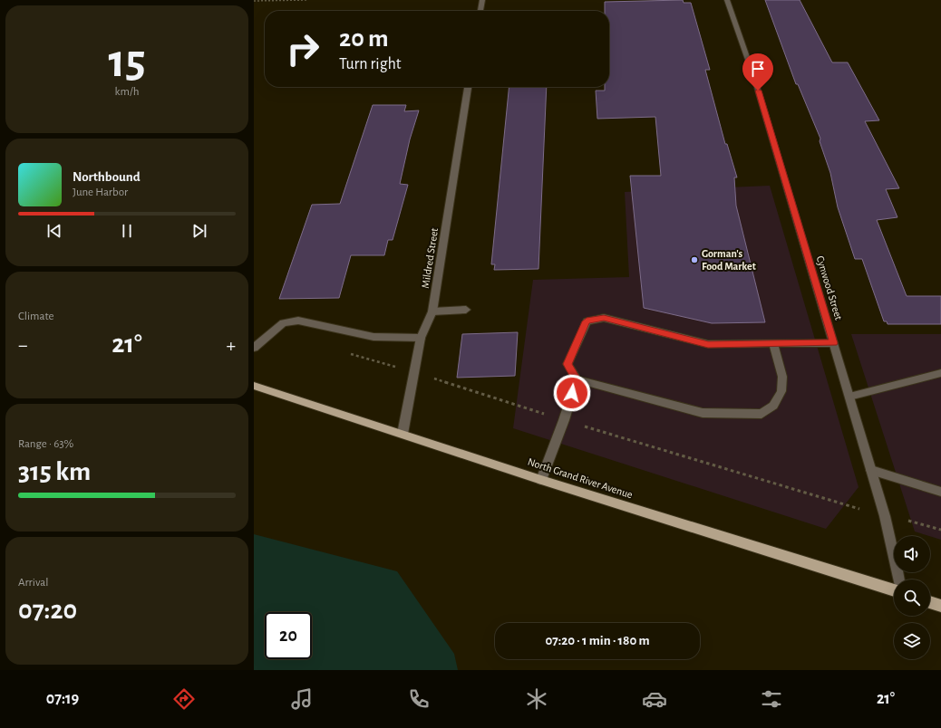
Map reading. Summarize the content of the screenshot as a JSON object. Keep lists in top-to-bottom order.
{
  "streets": {
    "main road": ["North Grand River Avenue"],
    "street": ["Mildred Street", "Cynwood Street"]
  },
  "crossings": [
    ["Mildred Street", "North Grand River Avenue"]
  ],
  "places": ["Gorman's Food Market"],
  "page": {
    "tile": [
      ["15", "km/h"],
      "Climate",
      ["Range · 63%", "315 km"],
      ["Arrival", "07:20"]
    ],
    "turn": ["20 m", "Turn right"],
    "song": ["Northbound", "June Harbor"],
    "heat": ["−", "21°", "+"],
    "limit": "20",
    "trip": "07:20 · 1 min · 180 m",
    "tabs": ["07:19", "21°"]
  }
}
